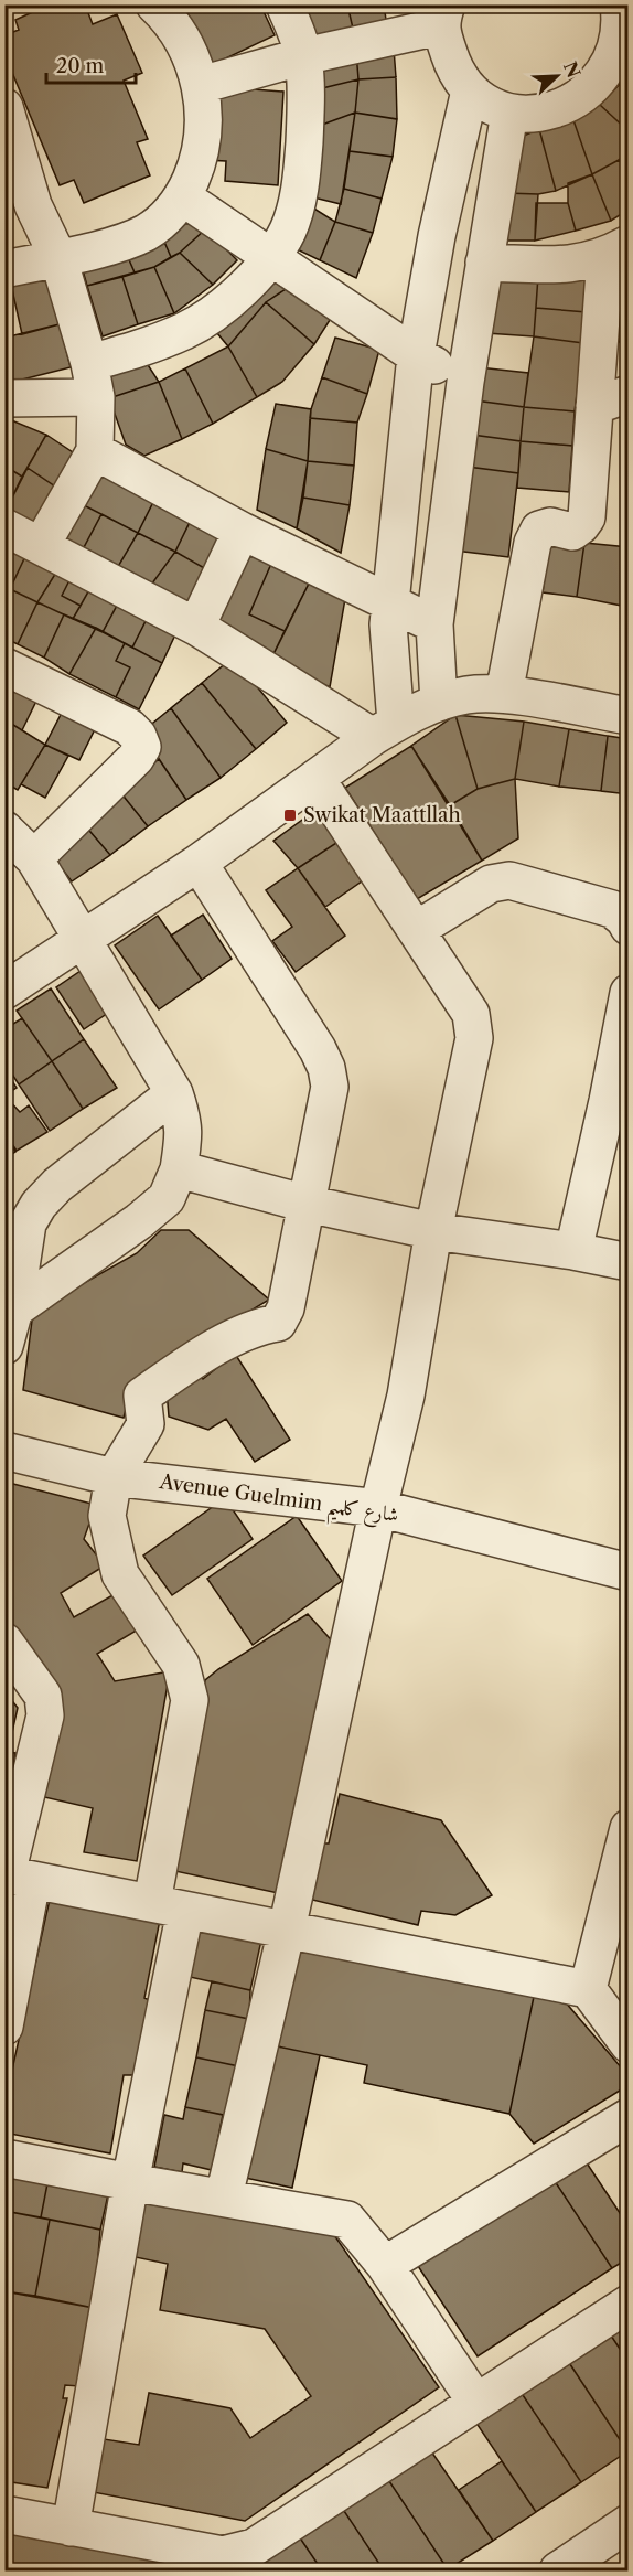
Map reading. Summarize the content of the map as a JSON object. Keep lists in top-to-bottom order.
{
  "streets": {
    "street": ["Avenue Guelmim شارع كلميم"]
  },
  "places": {
    "transit": ["Swikat Maattllah"]
  },
  "scale_bar": "20 m",
  "north": "top right"
}
